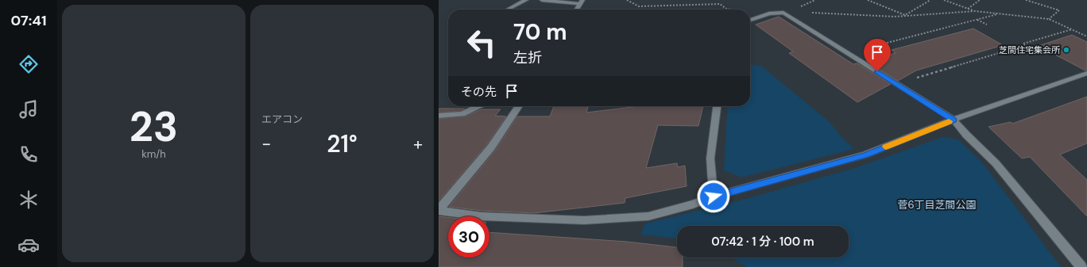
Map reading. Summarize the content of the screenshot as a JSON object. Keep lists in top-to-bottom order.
{
  "parks": ["菅6丁目芝間公園"],
  "places": ["芝間住宅集会所"],
  "page": {
    "tabs": "07:41",
    "tile": [
      ["23", "km/h"],
      "エアコン"
    ],
    "turn": ["70 m", "左折"],
    "then": "その先",
    "heat": ["−", "21°", "+"],
    "limit": "30",
    "trip": "07:42 · 1 分 · 100 m"
  }
}
